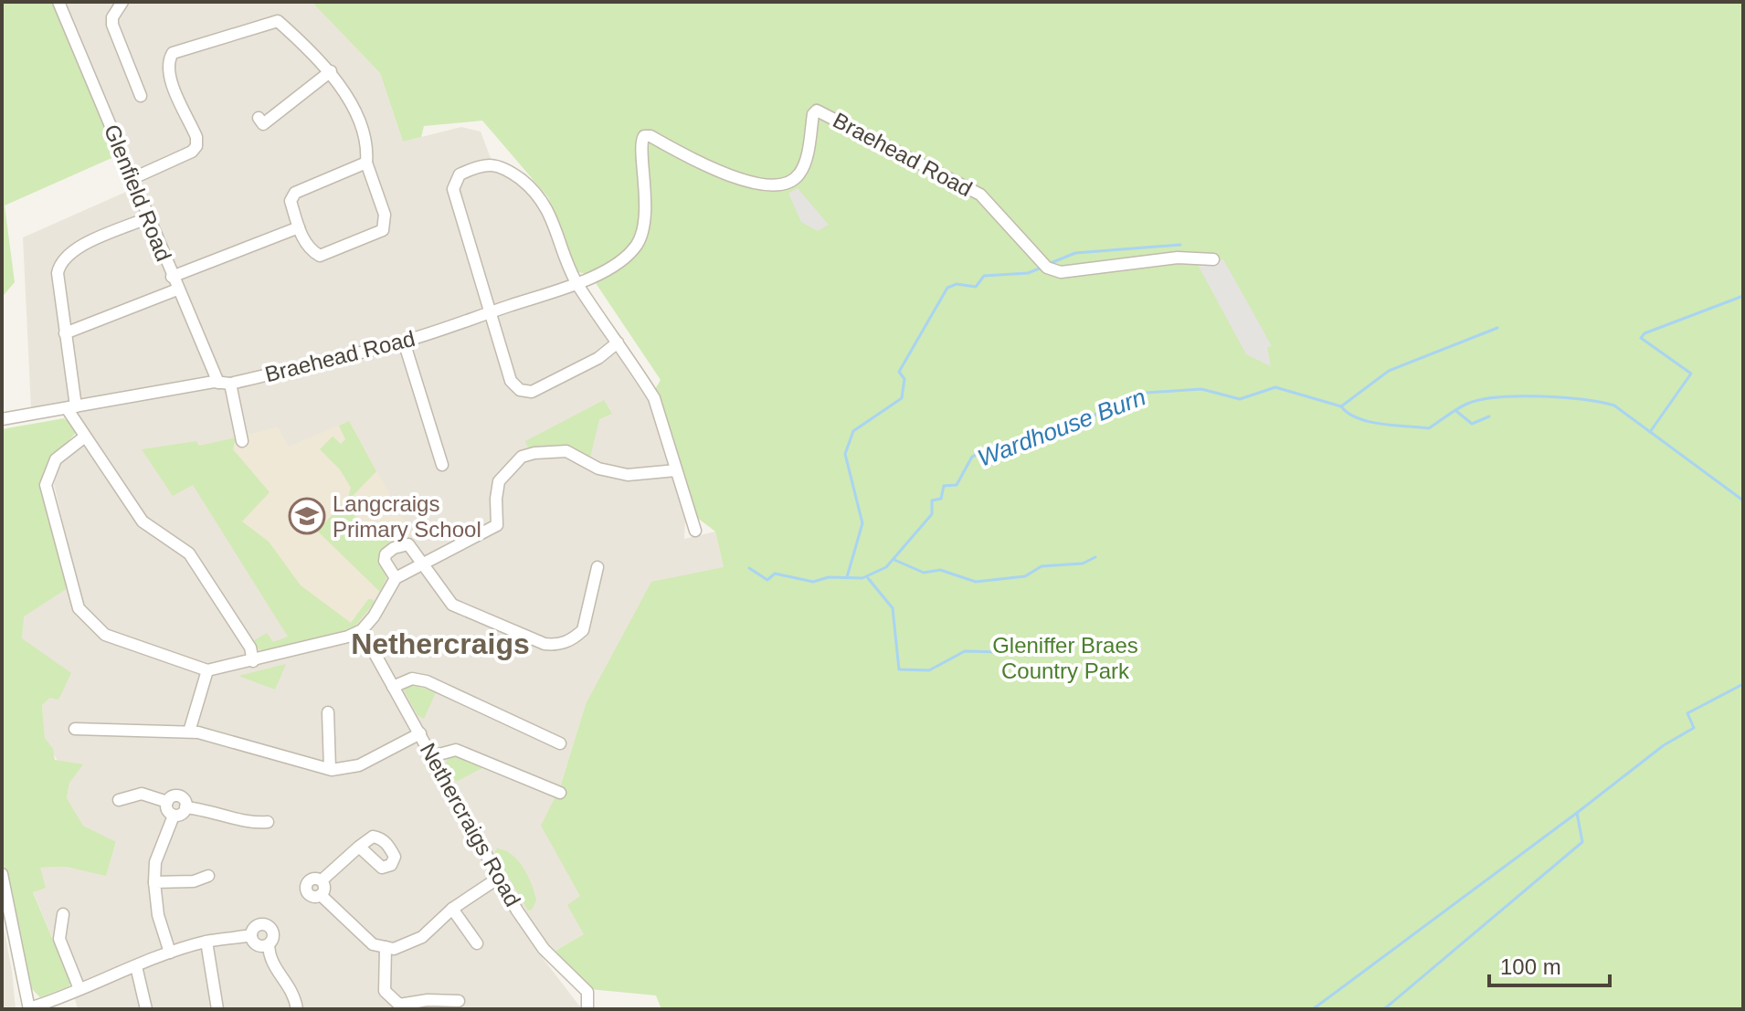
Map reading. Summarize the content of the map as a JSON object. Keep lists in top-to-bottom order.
{
  "streets": {
    "street": ["Braehead Road", "Glenfield Road", "Nethercraigs Road"]
  },
  "crossings": [
    ["Braehead Road", "Glenfield Road"]
  ],
  "districts": ["Nethercraigs"],
  "water": ["Wardhouse Burn"],
  "parks": ["Gleniffer Braes Country Park"],
  "places": {
    "school or university": ["Langcraigs Primary School"]
  },
  "scale_bar": "100 m"
}
